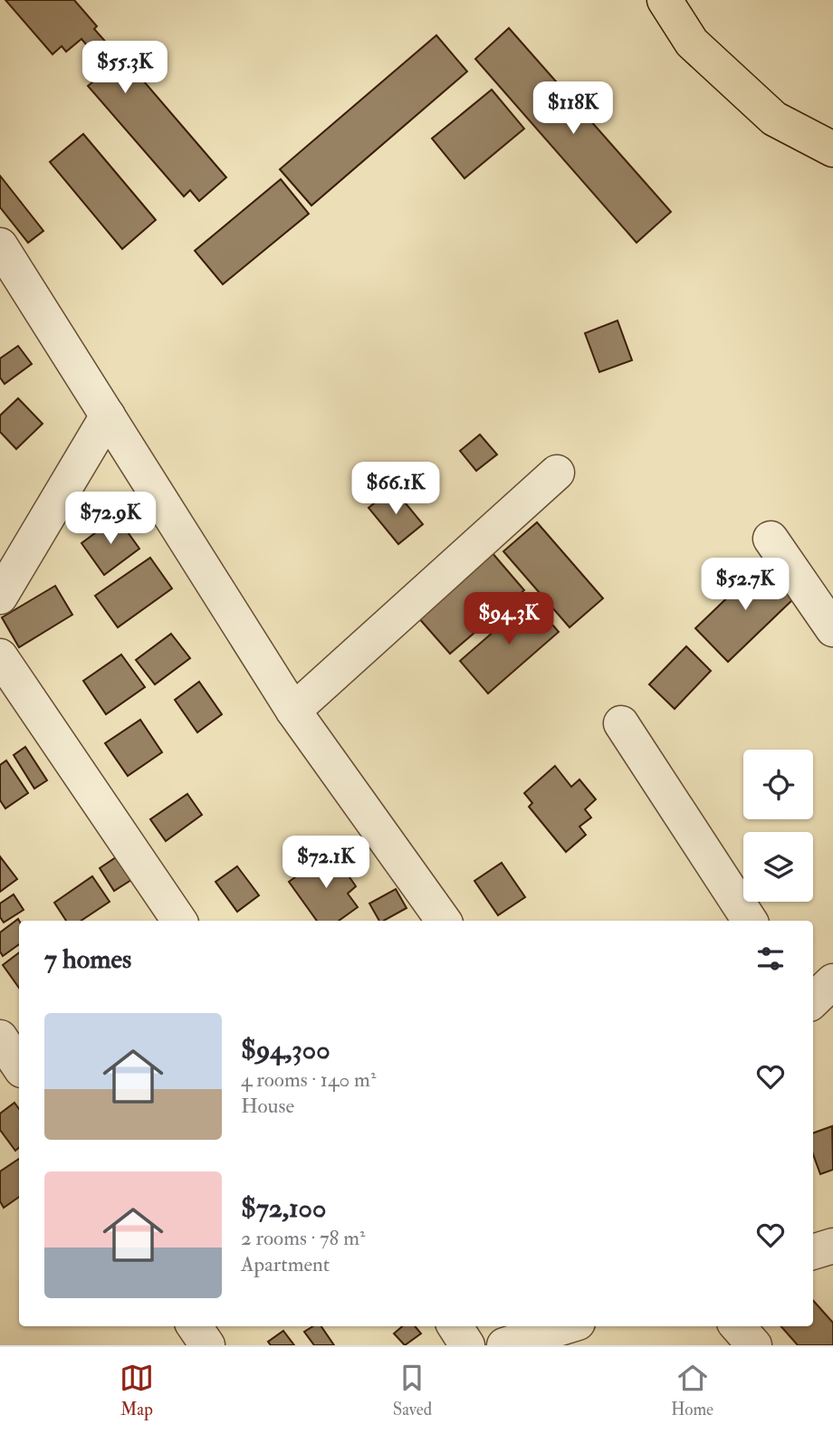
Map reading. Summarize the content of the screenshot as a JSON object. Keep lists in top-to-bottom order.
{
  "page": {
    "price": [
      "$55.3K",
      "$118K",
      "$66.1K",
      "$72.9K",
      "$52.7K",
      "$94.3K",
      "$72.1K"
    ],
    "heading": "7 homes",
    "list": [
      {
        "name": "$94,300",
        "note": "4 rooms · 140 m² · House"
      },
      {
        "name": "$72,100",
        "note": "2 rooms · 78 m² · Apartment"
      }
    ],
    "tabs": ["Map", "Saved", "Home"]
  }
}
